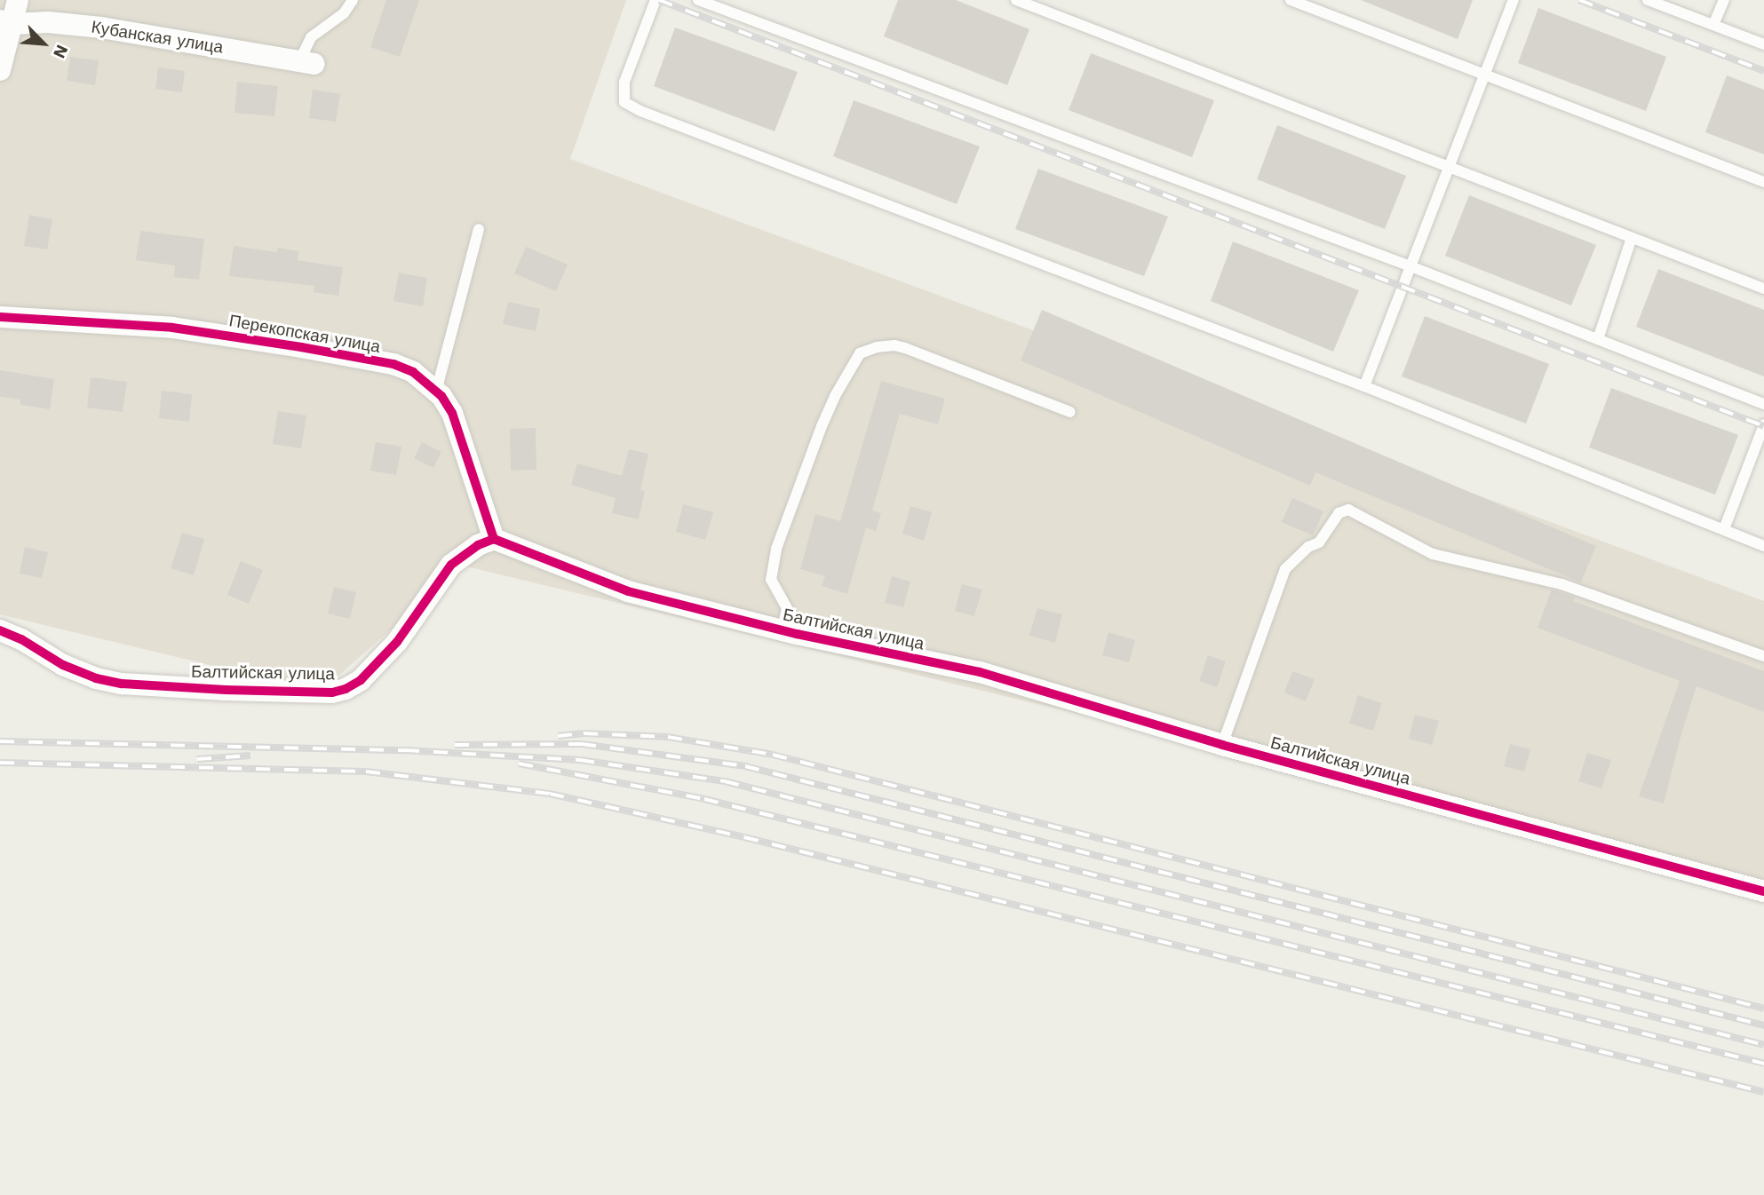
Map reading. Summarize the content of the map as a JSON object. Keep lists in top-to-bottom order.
{
  "streets": {
    "street": ["Кубанская улица", "Перекопская улица", "Балтийская улица"]
  },
  "crossings": [
    ["Перекопская улица", "Балтийская улица"]
  ],
  "north": "bottom right"
}
